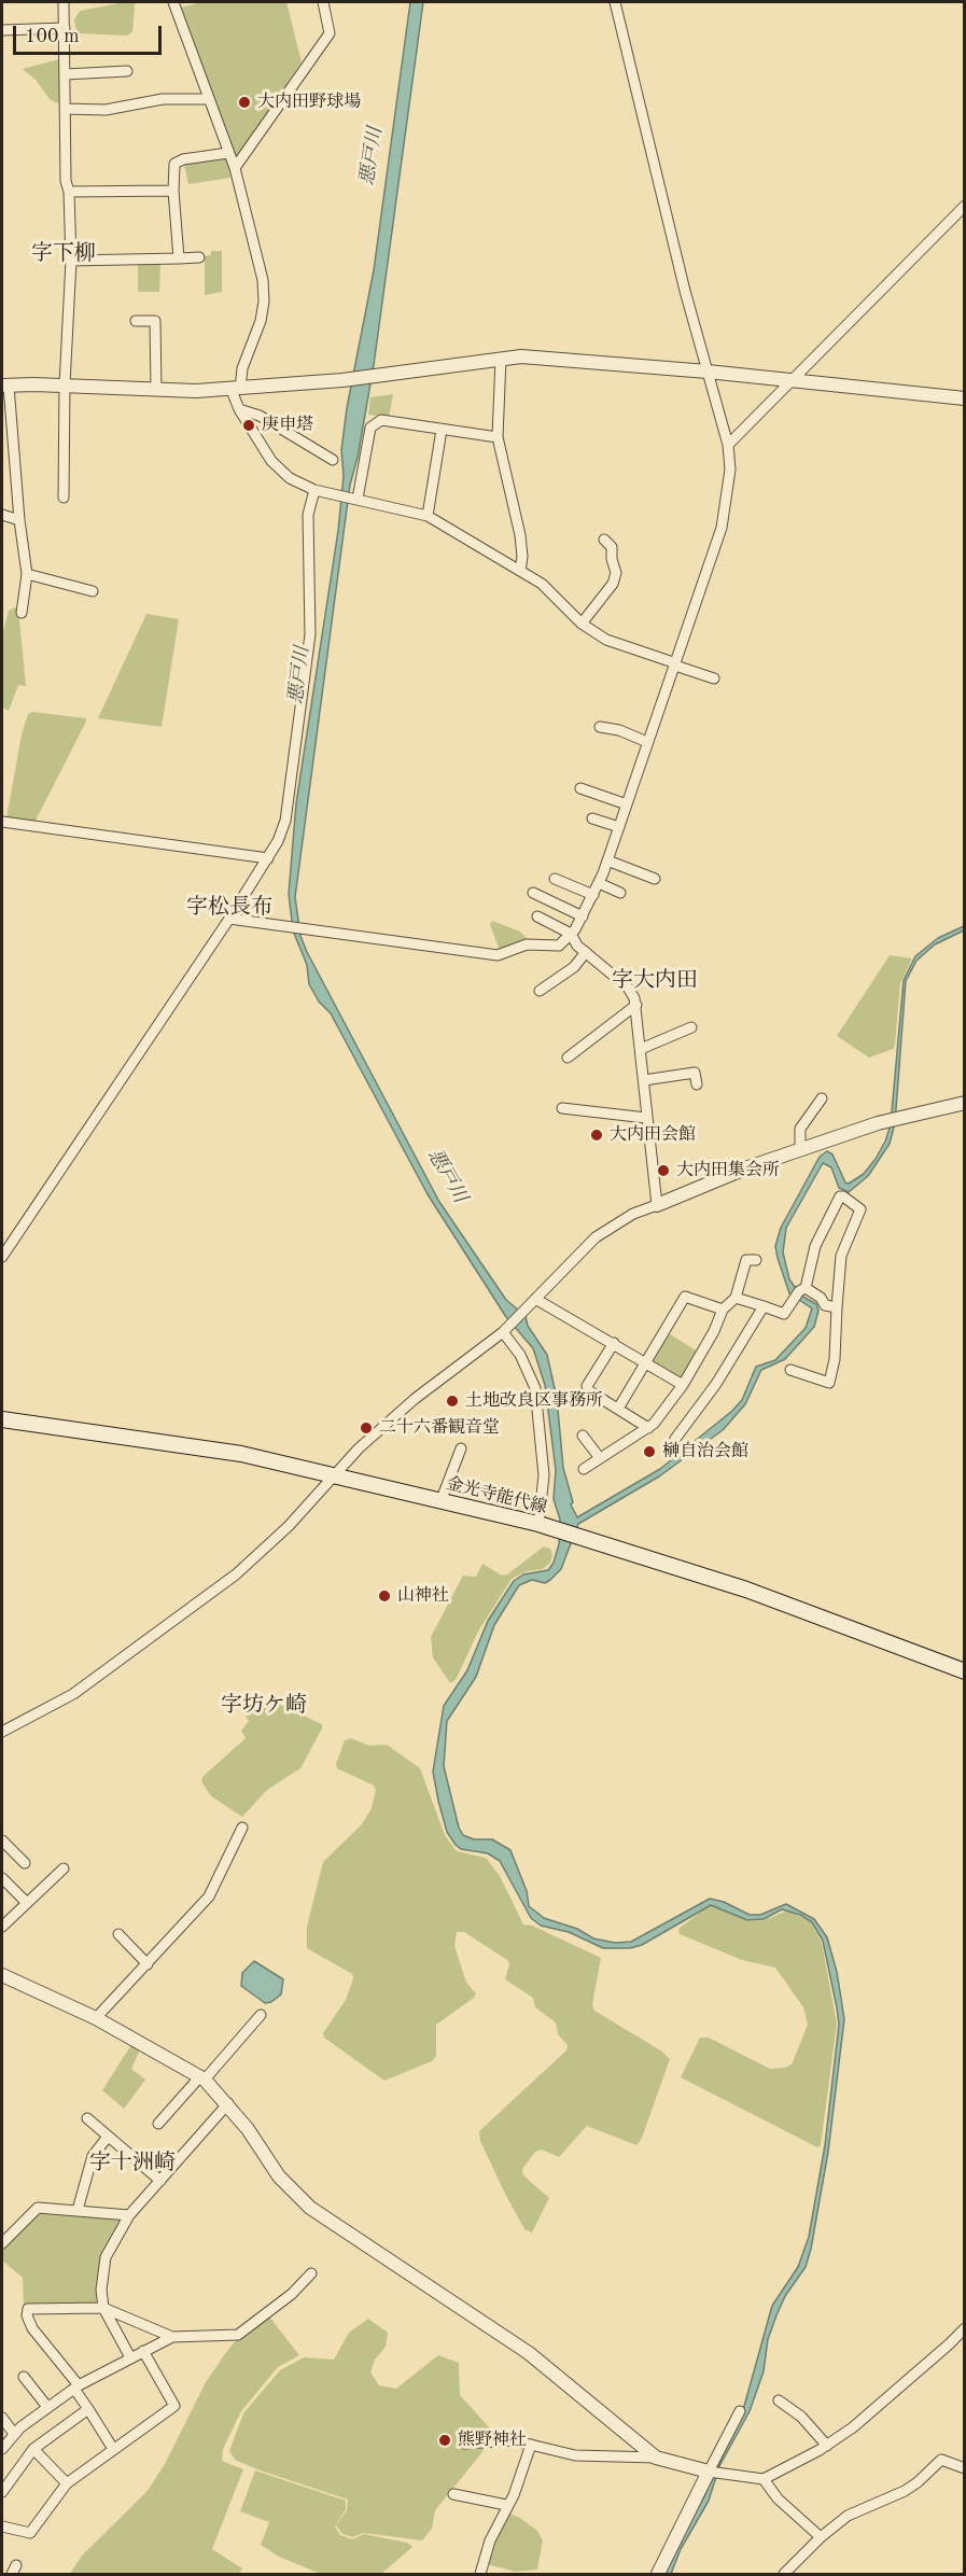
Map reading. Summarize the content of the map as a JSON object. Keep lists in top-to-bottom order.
{
  "streets": {
    "main road": ["金光寺能代線"]
  },
  "districts": [
    "字下柳",
    "字松長布",
    "字大内田",
    "字坊ケ崎",
    "字十洲崎"
  ],
  "water": ["悪戸川"],
  "places": [
    "大内田野球場",
    "庚申塔",
    "大内田会館",
    "大内田集会所",
    "土地改良区事務所",
    "二十六番観音堂",
    "榊自治会館",
    "山神社",
    "熊野神社"
  ],
  "scale_bar": "100 m"
}
